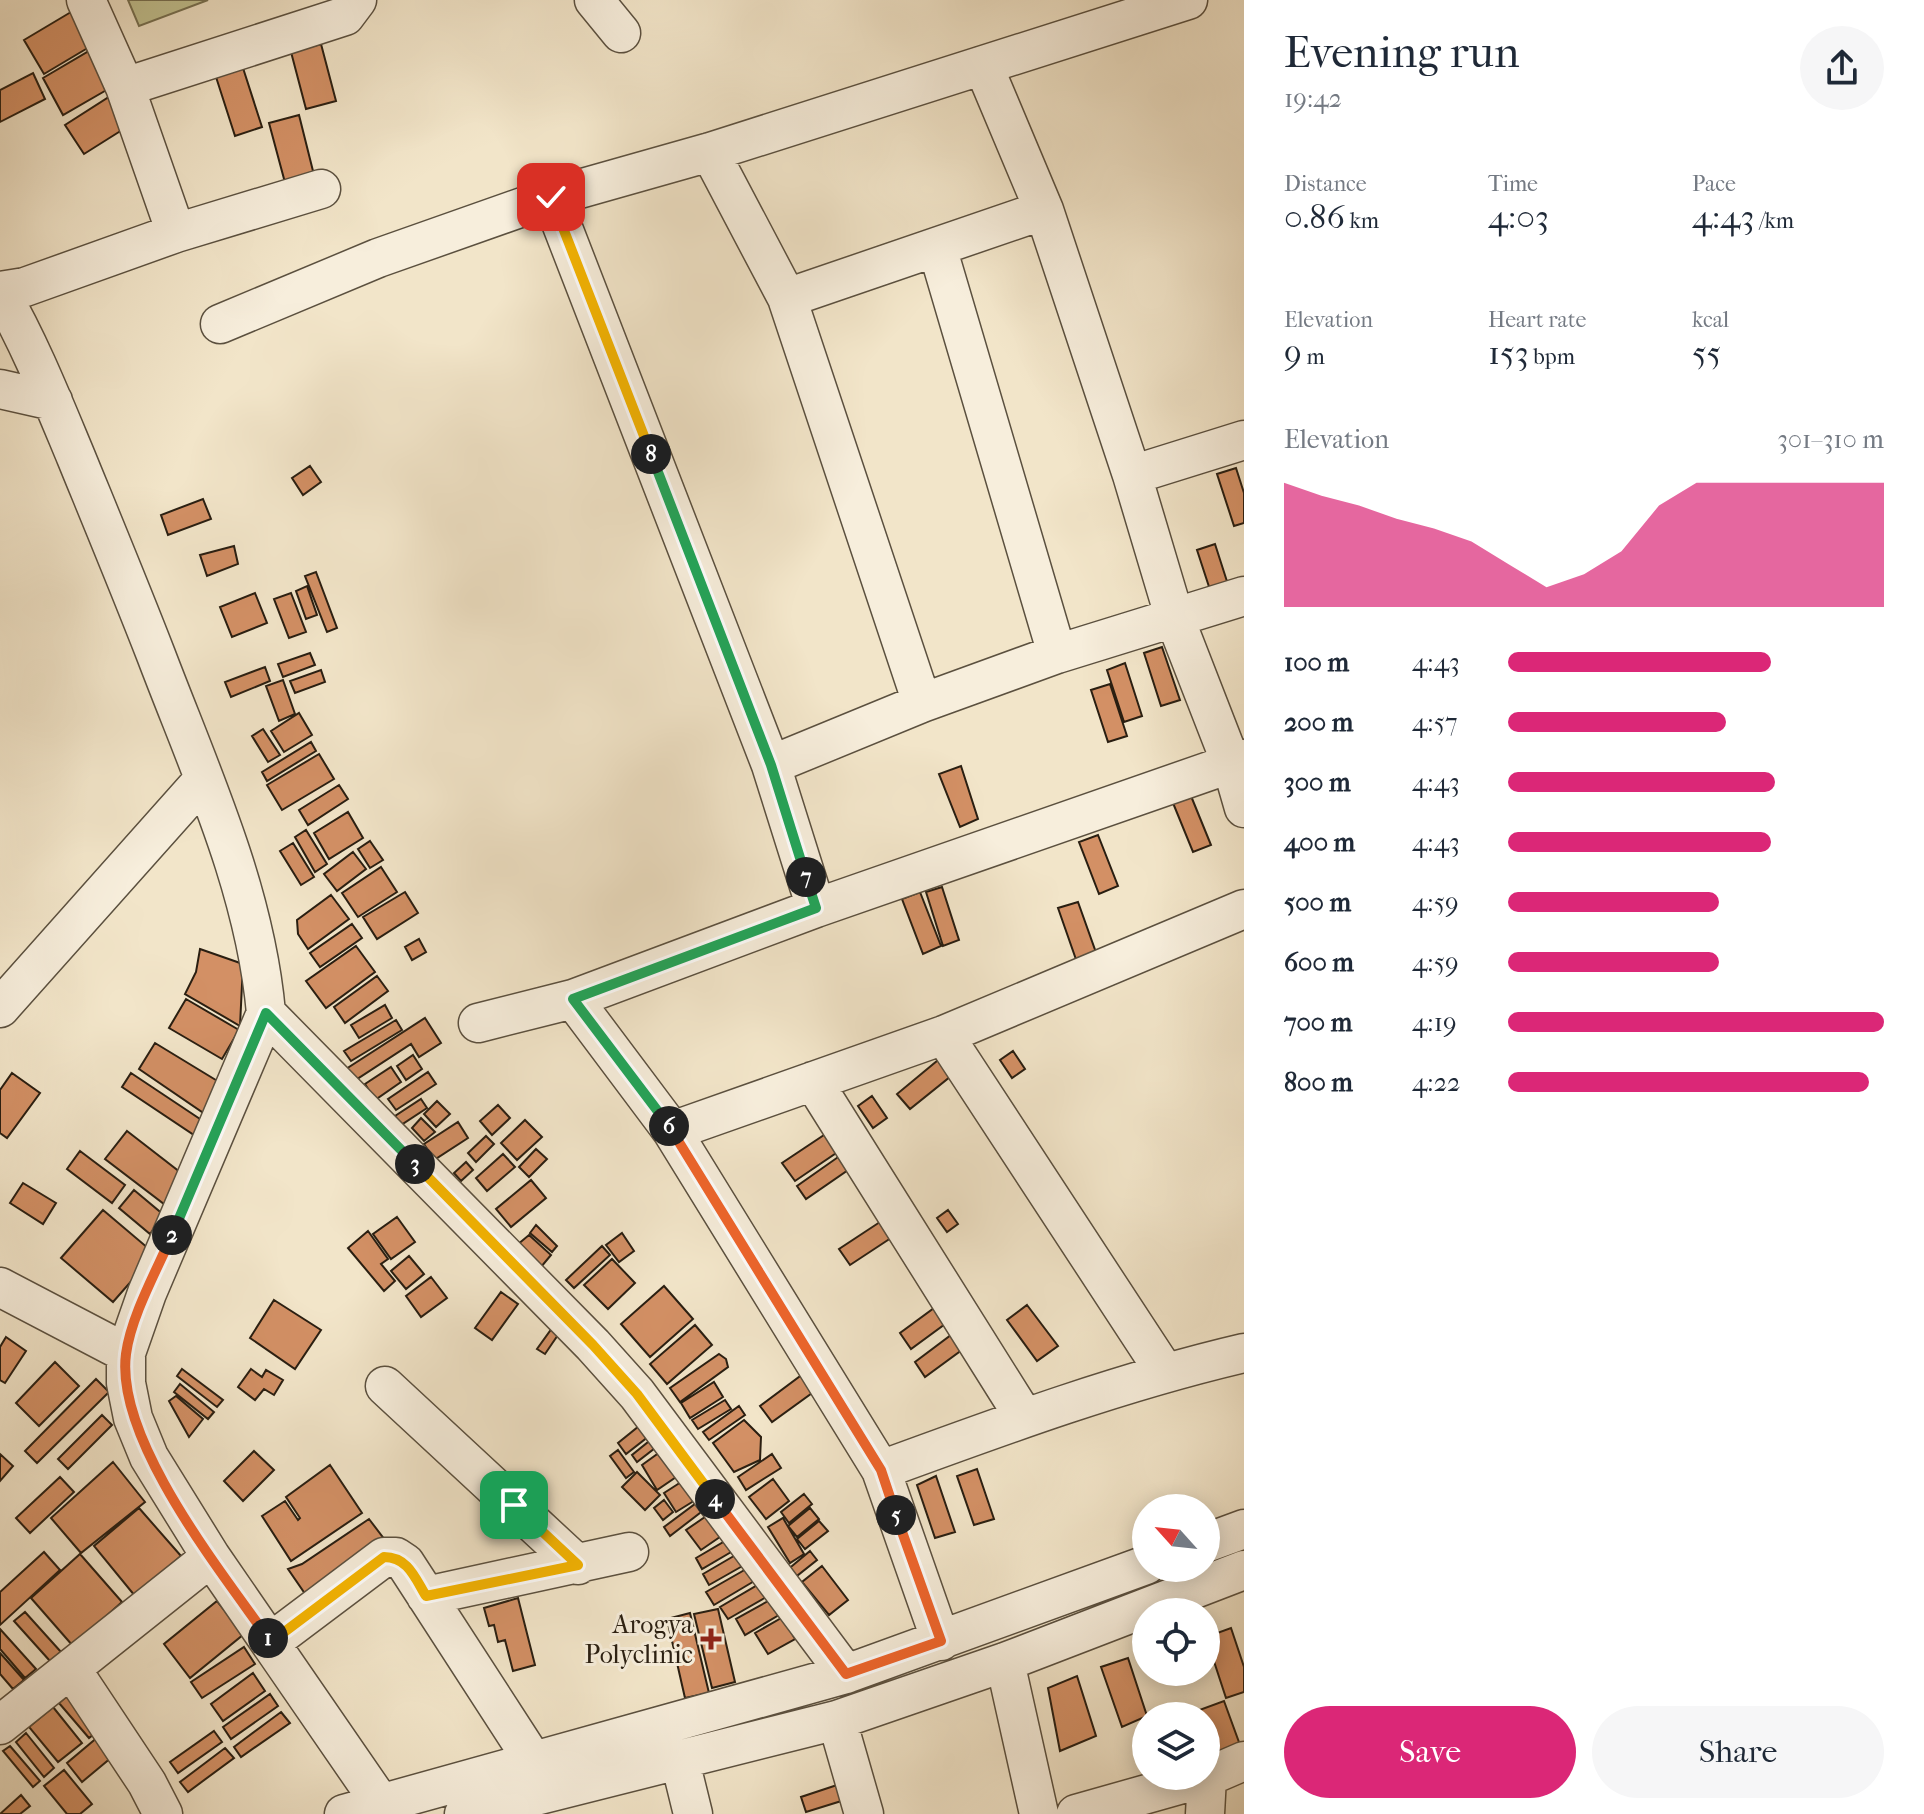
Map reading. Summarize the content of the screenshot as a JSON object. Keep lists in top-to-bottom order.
{
  "places": {
    "health": ["Arogya Polyclinic"]
  },
  "north": "top left",
  "page": {
    "heading": ["Evening run", "19:42"],
    "stats": [
      ["Distance", "0.86 km"],
      ["Time", "4:03"],
      ["Pace", "4:43 /km"],
      ["Elevation", "9 m"],
      ["Heart rate", "153 bpm"],
      ["kcal", "55"]
    ],
    "chart": ["Elevation", "301–310 m"],
    "pins": [
      "8",
      "7",
      "6",
      "3",
      "2",
      "4",
      "5",
      "1"
    ],
    "list": [
      {
        "name": "100 m",
        "note": "4:43"
      },
      {
        "name": "200 m",
        "note": "4:57"
      },
      {
        "name": "300 m",
        "note": "4:43"
      },
      {
        "name": "400 m",
        "note": "4:43"
      },
      {
        "name": "500 m",
        "note": "4:59"
      },
      {
        "name": "600 m",
        "note": "4:59"
      },
      {
        "name": "700 m",
        "note": "4:19"
      },
      {
        "name": "800 m",
        "note": "4:22"
      }
    ],
    "buttons": ["Save", "Share"]
  }
}
